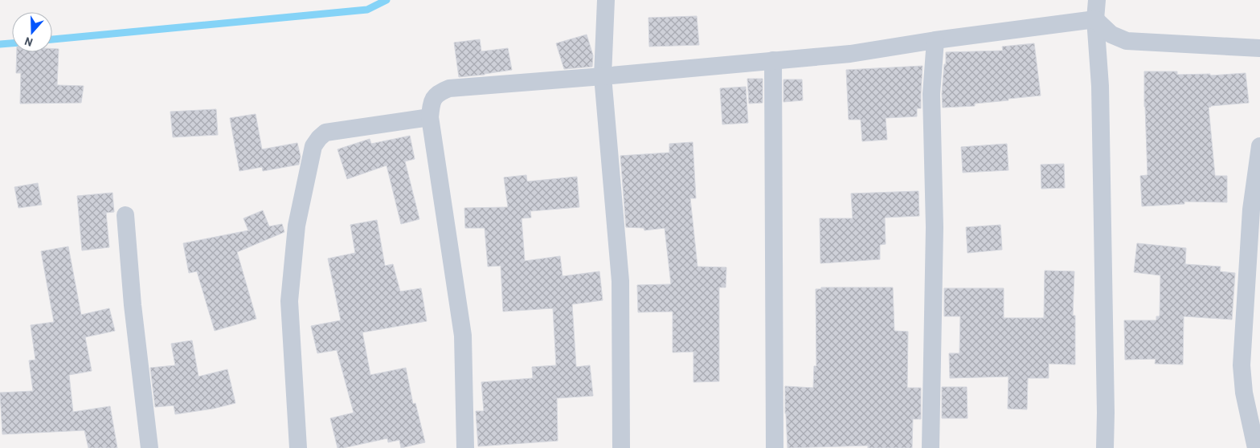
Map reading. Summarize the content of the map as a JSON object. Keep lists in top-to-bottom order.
{
  "north": "bottom"
}
